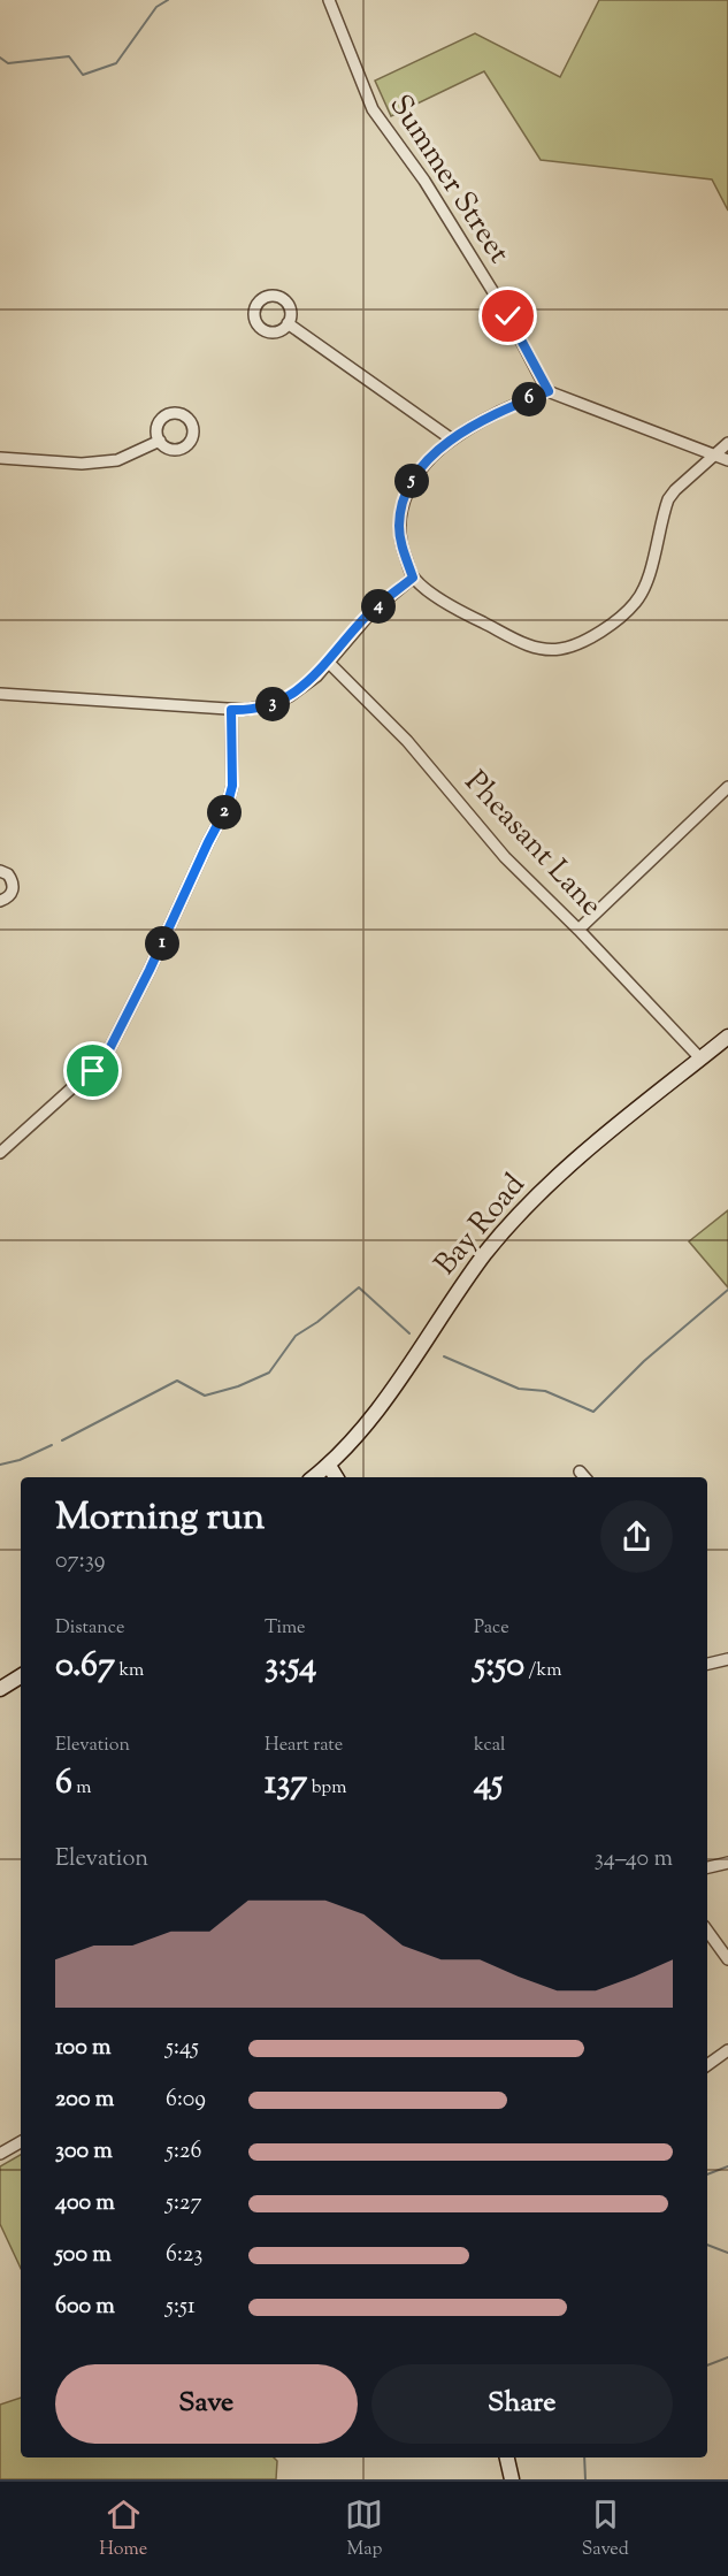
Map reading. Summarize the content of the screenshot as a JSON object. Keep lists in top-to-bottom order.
{
  "streets": {
    "main road": ["Bay Road"],
    "street": ["Summer Street", "Pheasant Lane"]
  },
  "crossings": [
    ["Pheasant Lane", "Bay Road"]
  ],
  "page": {
    "pins": [
      "6",
      "5",
      "4",
      "3",
      "2",
      "1"
    ],
    "heading": ["Morning run", "07:39"],
    "stats": [
      ["Distance", "0.67 km"],
      ["Time", "3:54"],
      ["Pace", "5:50 /km"],
      ["Elevation", "6 m"],
      ["Heart rate", "137 bpm"],
      ["kcal", "45"]
    ],
    "chart": ["Elevation", "34–40 m"],
    "list": [
      {
        "name": "100 m",
        "note": "5:45"
      },
      {
        "name": "200 m",
        "note": "6:09"
      },
      {
        "name": "300 m",
        "note": "5:26"
      },
      {
        "name": "400 m",
        "note": "5:27"
      },
      {
        "name": "500 m",
        "note": "6:23"
      },
      {
        "name": "600 m",
        "note": "5:51"
      }
    ],
    "buttons": ["Save", "Share"],
    "tabs": ["Home", "Map", "Saved"]
  }
}
